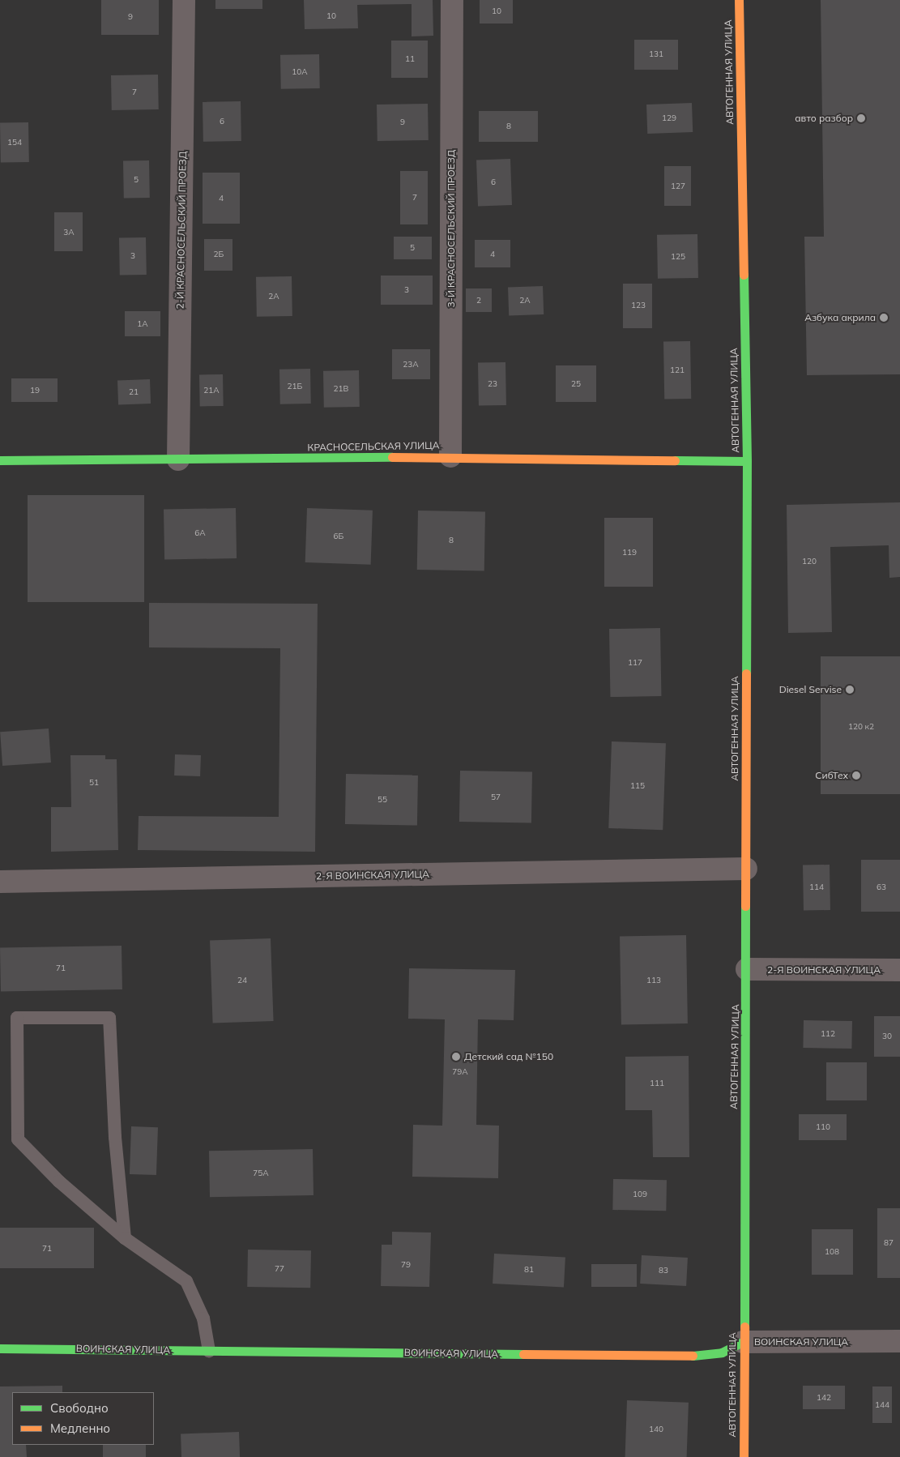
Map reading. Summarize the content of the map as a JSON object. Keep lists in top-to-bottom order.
{
  "streets": {
    "street": [
      "АВТОГЕННАЯ УЛИЦА",
      "3-Й КРАСНОСЕЛЬСКИЙ ПРОЕЗД",
      "2-Й КРАСНОСЕЛЬСКИЙ ПРОЕЗД",
      "КРАСНОСЕЛЬСКАЯ УЛИЦА",
      "2-Я ВОИНСКАЯ УЛИЦА",
      "ВОИНСКАЯ УЛИЦА"
    ]
  },
  "crossings": [
    ["АВТОГЕННАЯ УЛИЦА", "КРАСНОСЕЛЬСКАЯ УЛИЦА"],
    ["АВТОГЕННАЯ УЛИЦА", "2-Я ВОИНСКАЯ УЛИЦА"],
    ["АВТОГЕННАЯ УЛИЦА", "ВОИНСКАЯ УЛИЦА"],
    ["3-Й КРАСНОСЕЛЬСКИЙ ПРОЕЗД", "КРАСНОСЕЛЬСКАЯ УЛИЦА"],
    ["2-Й КРАСНОСЕЛЬСКИЙ ПРОЕЗД", "КРАСНОСЕЛЬСКАЯ УЛИЦА"]
  ],
  "places": [
    "авто разбор",
    "Азбука акрила",
    "Diesel Servise",
    "СибТех",
    "Детский сад №150"
  ],
  "house_numbers": [
    "10",
    "10",
    "9",
    "131",
    "11",
    "10А",
    "7",
    "129",
    "6",
    "9",
    "8",
    "154",
    "5",
    "6",
    "127",
    "7",
    "4",
    "3А",
    "5",
    "2Б",
    "4",
    "3",
    "125",
    "3",
    "2А",
    "2",
    "2А",
    "123",
    "1А",
    "23А",
    "121",
    "23",
    "25",
    "21Б",
    "21В",
    "19",
    "21А",
    "21",
    "6А",
    "6Б",
    "8",
    "119",
    "120",
    "117",
    "120 к2",
    "51",
    "115",
    "57",
    "55",
    "114",
    "63",
    "71",
    "24",
    "113",
    "112",
    "30",
    "79А",
    "111",
    "110",
    "75А",
    "109",
    "87",
    "71",
    "108",
    "79",
    "77",
    "81",
    "83",
    "142",
    "144",
    "140"
  ],
  "legend": ["Свободно", "Медленно"]
}
